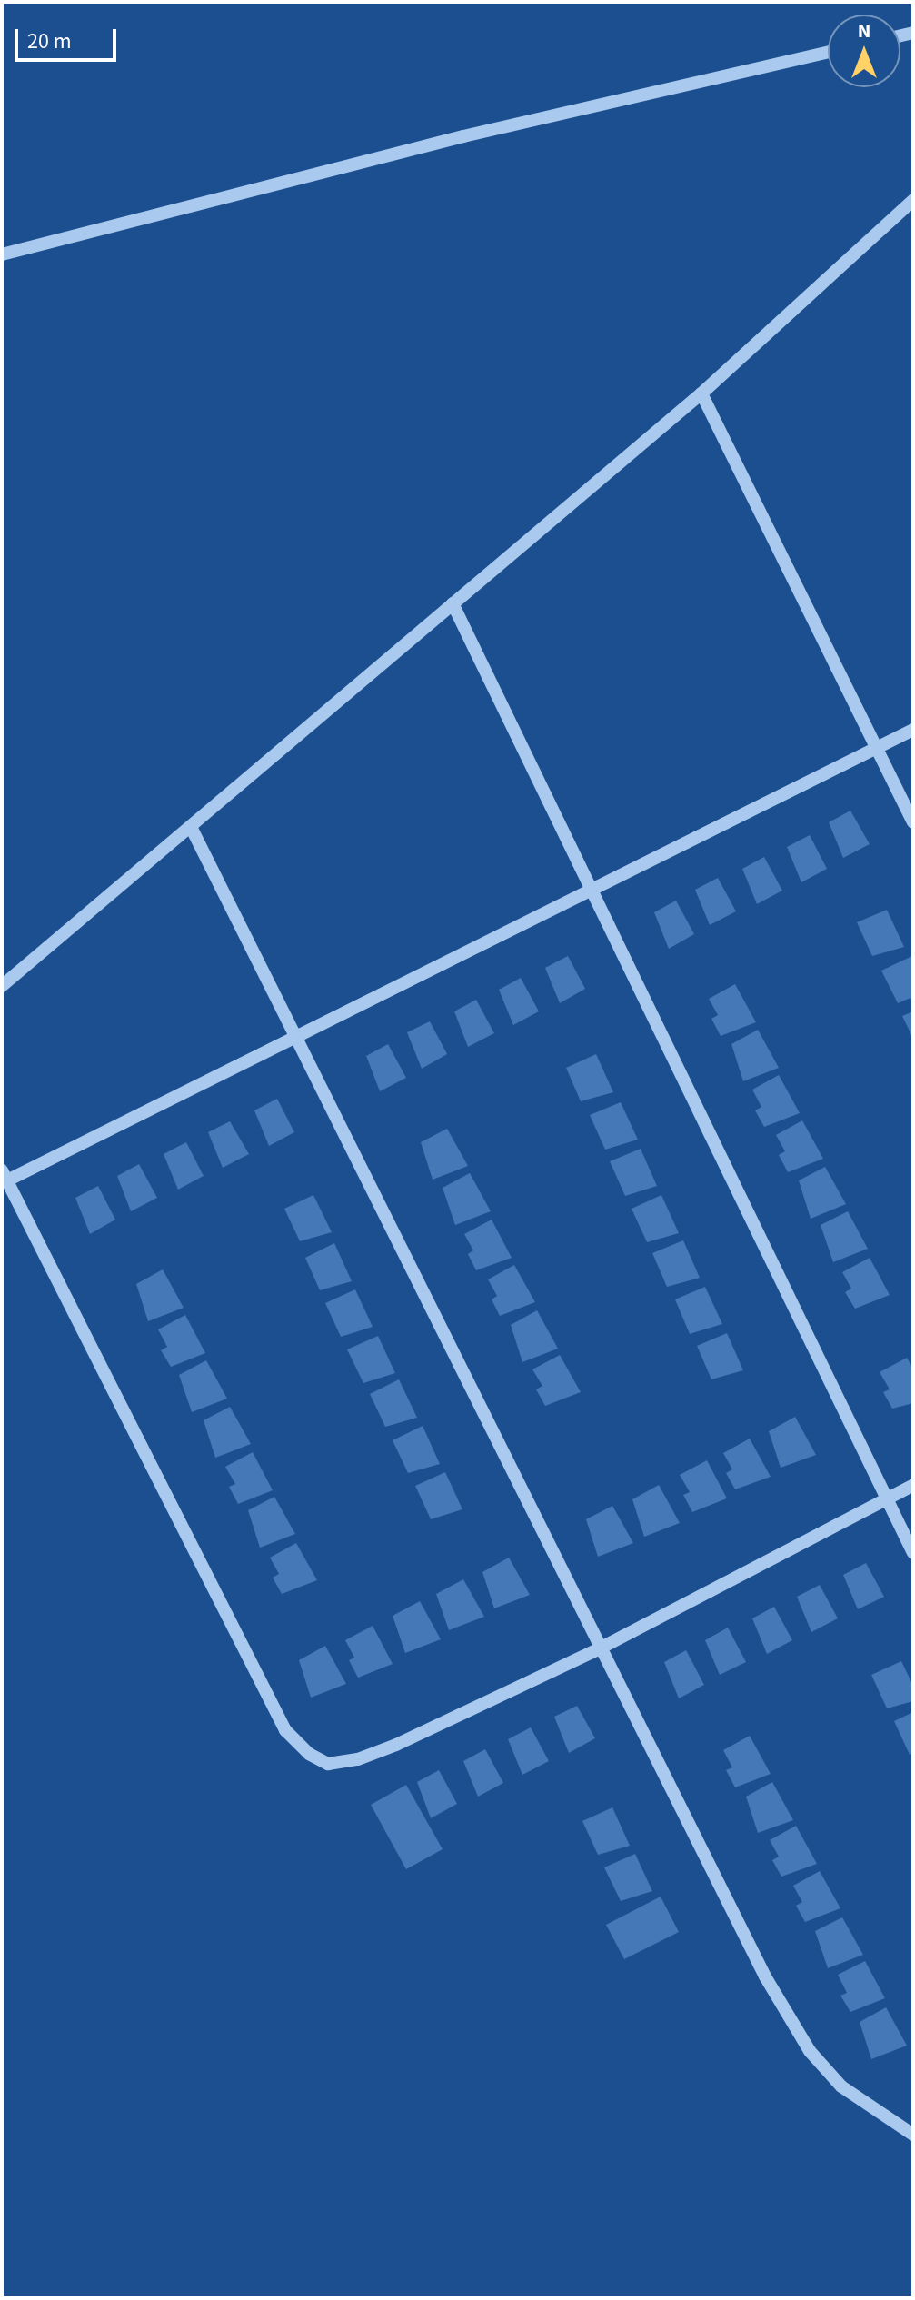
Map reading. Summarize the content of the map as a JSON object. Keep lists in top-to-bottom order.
{
  "scale_bar": "20 m",
  "north": "top"
}
